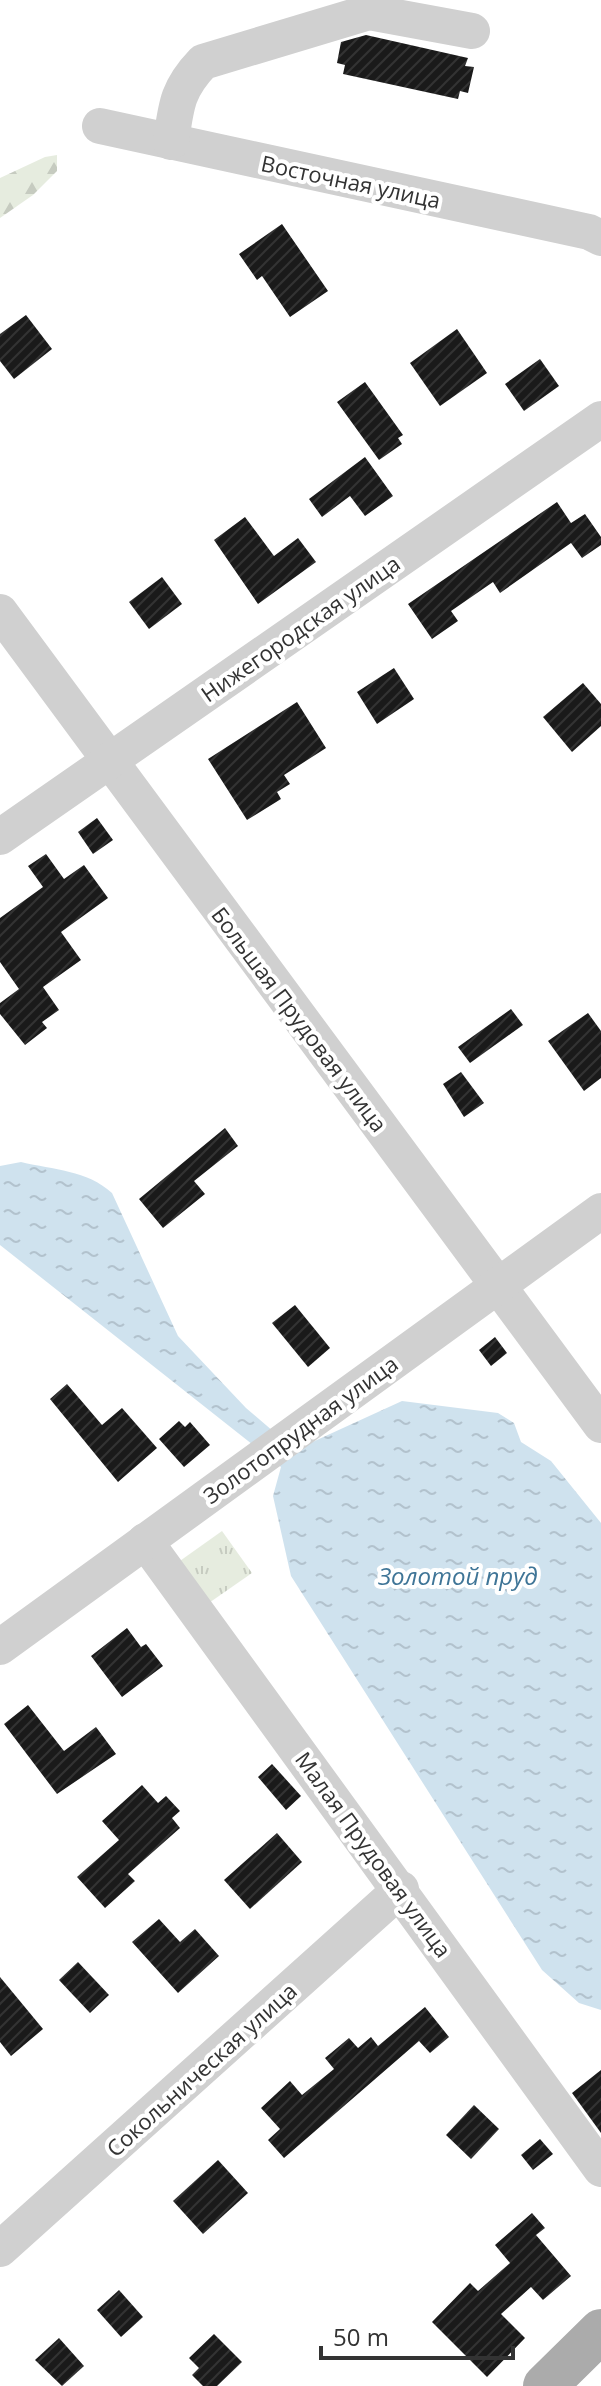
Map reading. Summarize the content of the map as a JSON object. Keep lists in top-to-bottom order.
{
  "streets": {
    "street": [
      "Восточная улица",
      "Нижегородская улица",
      "Большая Прудовая улица",
      "Золотопрудная улица",
      "Малая Прудовая улица",
      "Сокольническая улица"
    ]
  },
  "crossings": [
    ["Нижегородская улица", "Большая Прудовая улица"],
    ["Большая Прудовая улица", "Золотопрудная улица"],
    ["Золотопрудная улица", "Малая Прудовая улица"],
    ["Малая Прудовая улица", "Сокольническая улица"]
  ],
  "water": ["Золотой пруд"],
  "scale_bar": "50 m"
}
